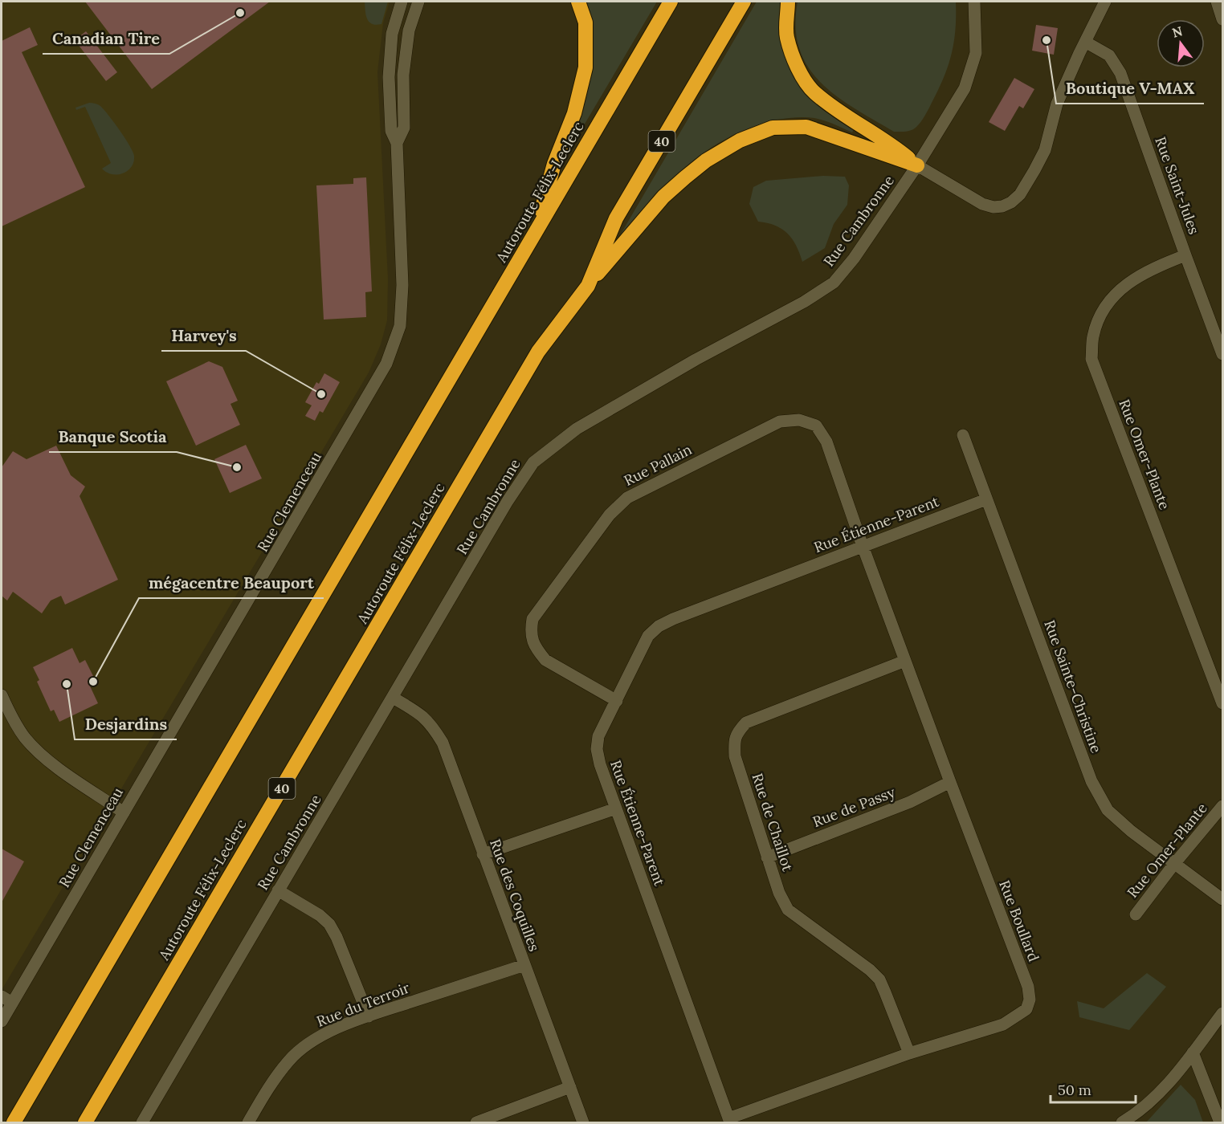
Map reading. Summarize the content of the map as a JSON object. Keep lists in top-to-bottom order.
{
  "streets": {
    "highway": ["40", "Autoroute Félix-Leclerc"],
    "street": [
      "Rue Saint-Jules",
      "Rue Cambronne",
      "Rue Omer-Plante",
      "Rue Pallain",
      "Rue Clemenceau",
      "Rue Étienne-Parent",
      "Rue Sainte-Christine",
      "Rue de Passy",
      "Rue de Chaillot",
      "Rue des Coquilles",
      "Rue Boullard",
      "Rue du Terroir"
    ]
  },
  "crossings": [
    ["Rue Saint-Jules", "Rue Omer-Plante"],
    ["Rue Cambronne", "Rue des Coquilles"],
    ["Rue Omer-Plante", "Rue Sainte-Christine"],
    ["Rue Pallain", "Rue Étienne-Parent"],
    ["Rue Pallain", "Rue Boullard"],
    ["Rue Étienne-Parent", "Rue Sainte-Christine"],
    ["Rue Étienne-Parent", "Rue Boullard"],
    ["Rue de Passy", "Rue de Chaillot"],
    ["Rue de Passy", "Rue Boullard"],
    ["Rue de Chaillot", "Rue Boullard"],
    ["Rue des Coquilles", "Rue du Terroir"]
  ],
  "places": [
    "Canadian Tire",
    "Boutique V-MAX",
    "Harvey's",
    "Banque Scotia",
    "mégacentre Beauport",
    "Desjardins"
  ],
  "scale_bar": "50 m",
  "north": "top"
}
